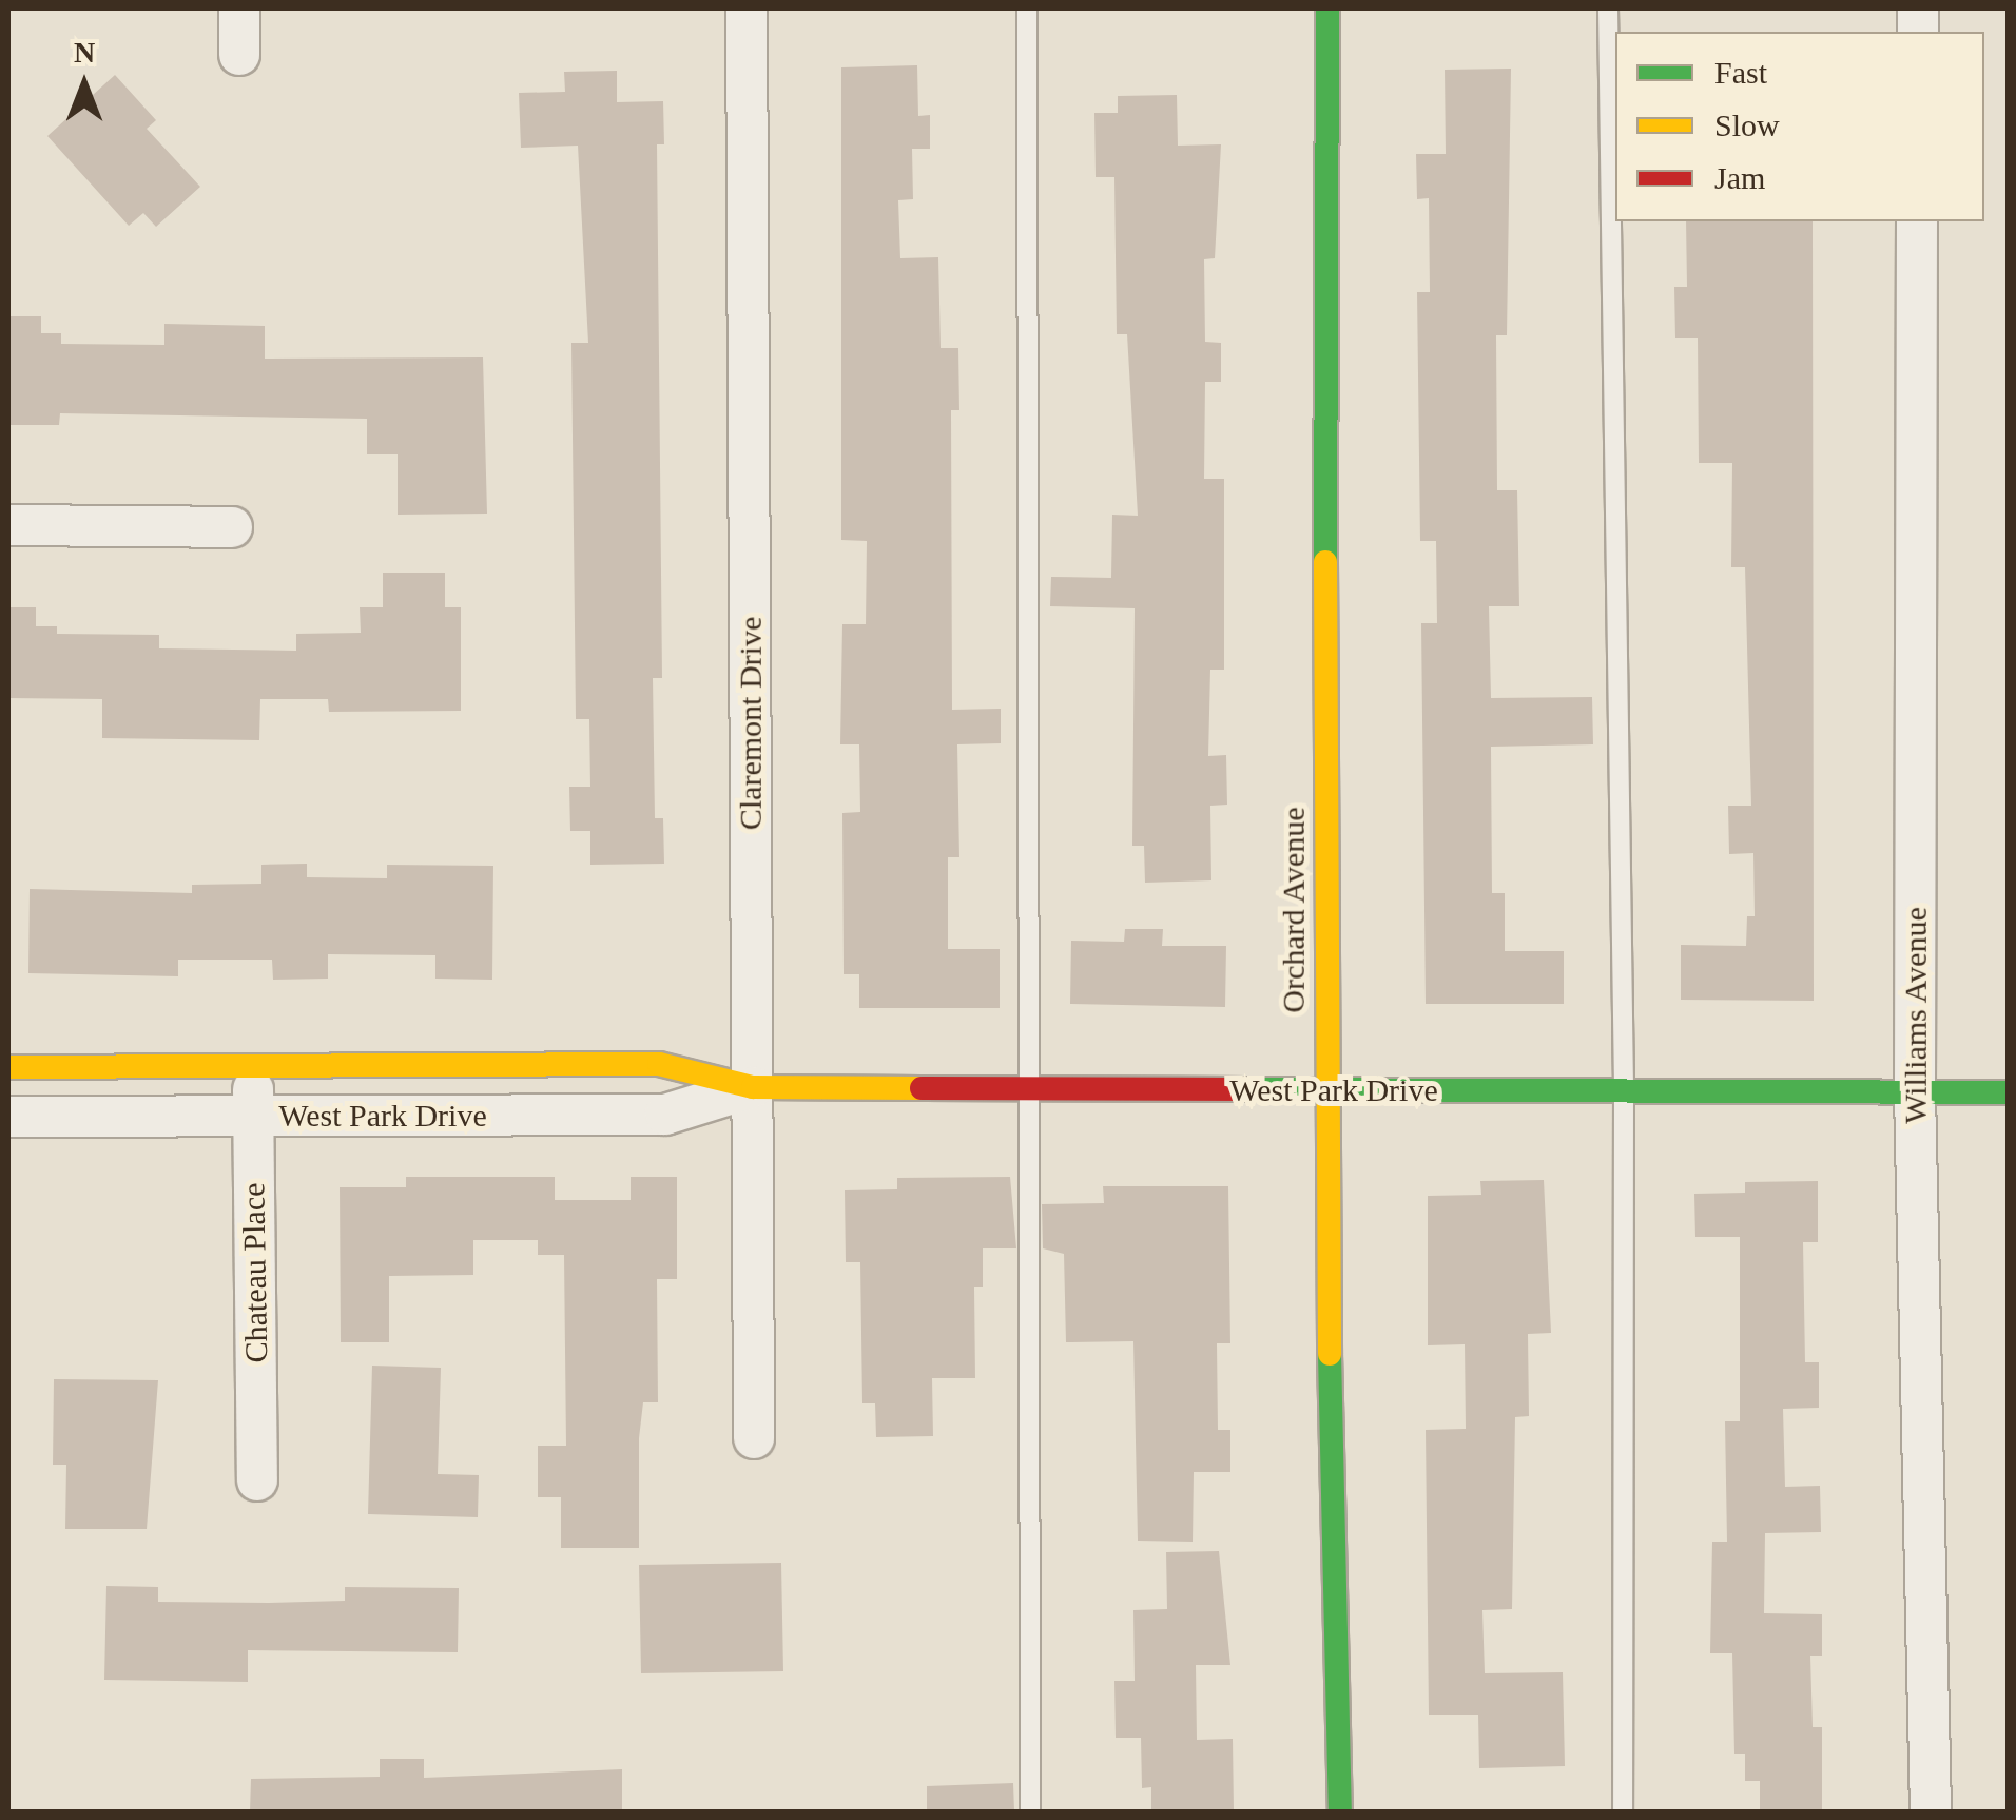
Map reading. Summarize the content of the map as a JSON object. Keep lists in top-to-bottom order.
{
  "streets": {
    "street": [
      "Claremont Drive",
      "Orchard Avenue",
      "Williams Avenue",
      "West Park Drive",
      "Chateau Place"
    ]
  },
  "crossings": [
    ["Claremont Drive", "West Park Drive"],
    ["Orchard Avenue", "West Park Drive"],
    ["Williams Avenue", "West Park Drive"],
    ["West Park Drive", "Chateau Place"]
  ],
  "legend": ["Fast", "Slow", "Jam"],
  "north": "top"
}
